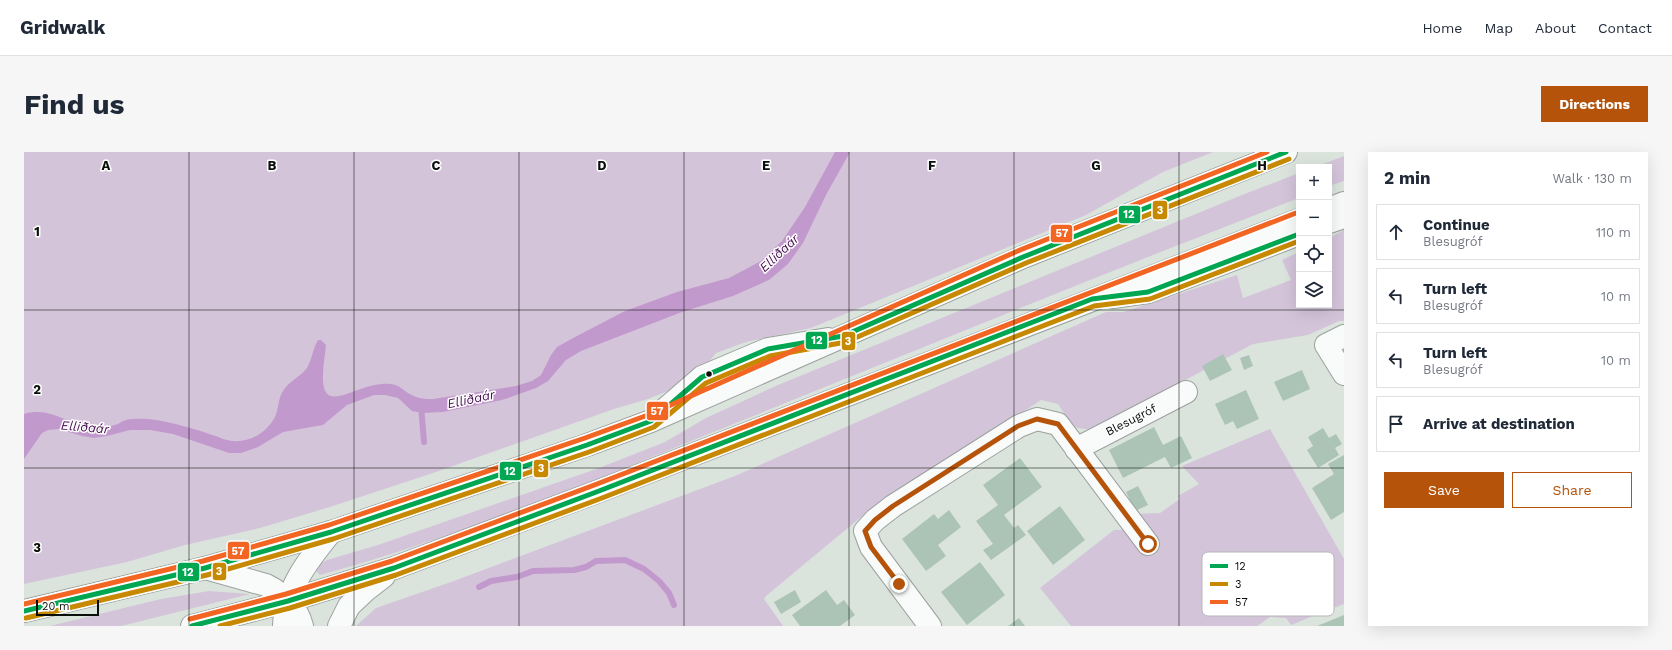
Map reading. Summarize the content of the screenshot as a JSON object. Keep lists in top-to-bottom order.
{
  "streets": {
    "main road": ["Blesugróf"]
  },
  "water": ["Elliðaár"],
  "lines": ["transit line 12", "transit line 57", "transit line 3"],
  "legend": ["12", "3", "57"],
  "scale_bar": "20 m",
  "page": {
    "header": "Gridwalk",
    "nav": [
      "Home",
      "Map",
      "About",
      "Contact"
    ],
    "buttons": [
      "Directions",
      ["Save", "Share"]
    ],
    "title": "Find us",
    "heading": ["2 min", "Walk · 130 m"],
    "map_buttons": ["+", "−"],
    "list": [
      ["Continue", "Blesugróf", "110 m"],
      ["Turn left", "Blesugróf", "10 m"],
      ["Turn left", "Blesugróf", "10 m"],
      "Arrive at destination"
    ],
    "scale": "20 m"
  },
  "grid": {
    "columns": [
      "A",
      "B",
      "C",
      "D",
      "E",
      "F",
      "G",
      "H"
    ],
    "rows": ["1", "2", "3"]
  }
}
